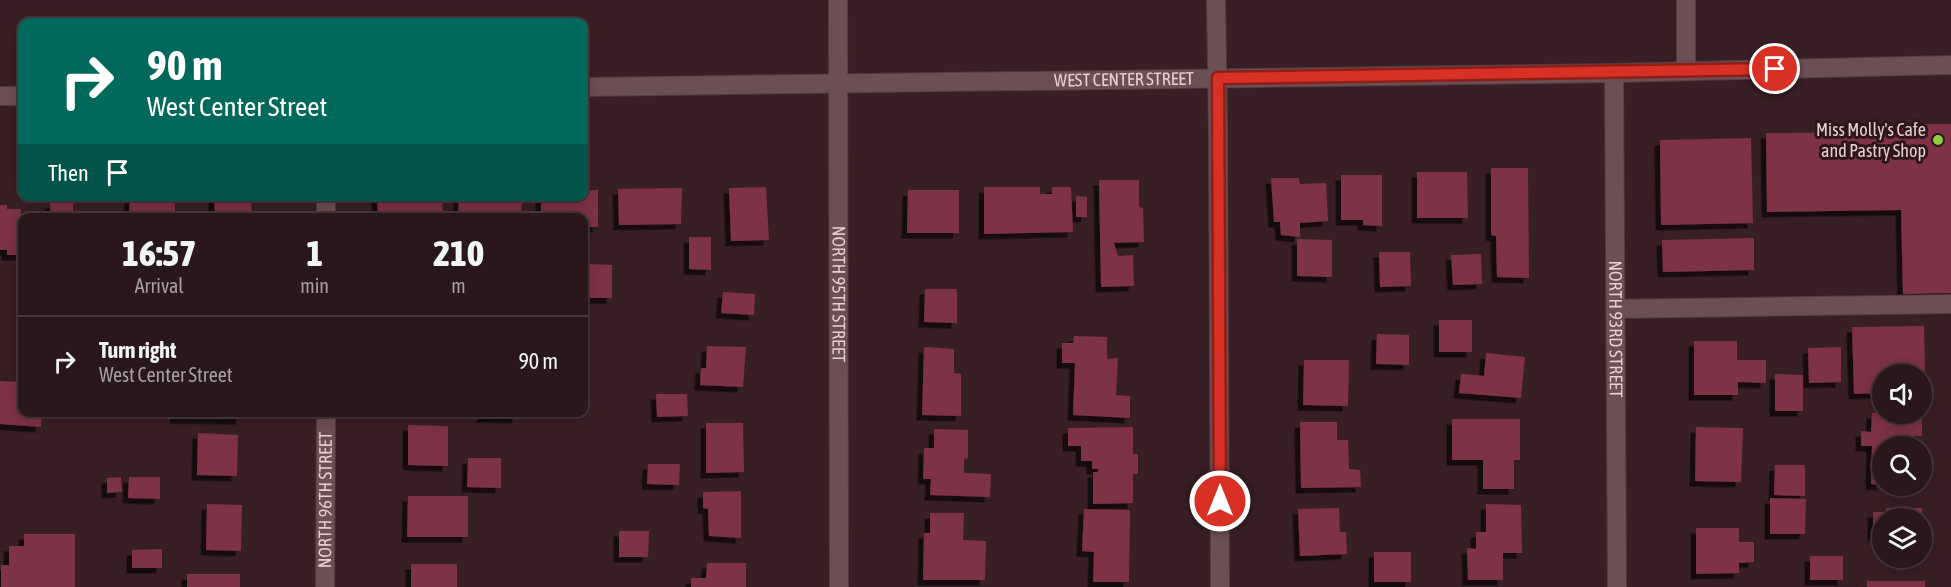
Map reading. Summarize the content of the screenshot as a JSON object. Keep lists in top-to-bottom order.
{
  "streets": {
    "street": [
      "WEST CENTER STREET",
      "NORTH 95TH STREET",
      "NORTH 93RD STREET",
      "NORTH 96TH STREET"
    ]
  },
  "crossings": [
    ["WEST CENTER STREET", "NORTH 95TH STREET"],
    ["WEST CENTER STREET", "NORTH 93RD STREET"]
  ],
  "places": ["Miss Molly's Cafe and Pastry Shop"],
  "page": {
    "turn": ["90 m", "West Center Street"],
    "then": "Then",
    "eta": [
      "16:57",
      "Arrival",
      "1",
      "min",
      "210",
      "m"
    ],
    "list": [
      {
        "name": "Turn right",
        "note": "West Center Street",
        "value": "90 m"
      }
    ]
  }
}
